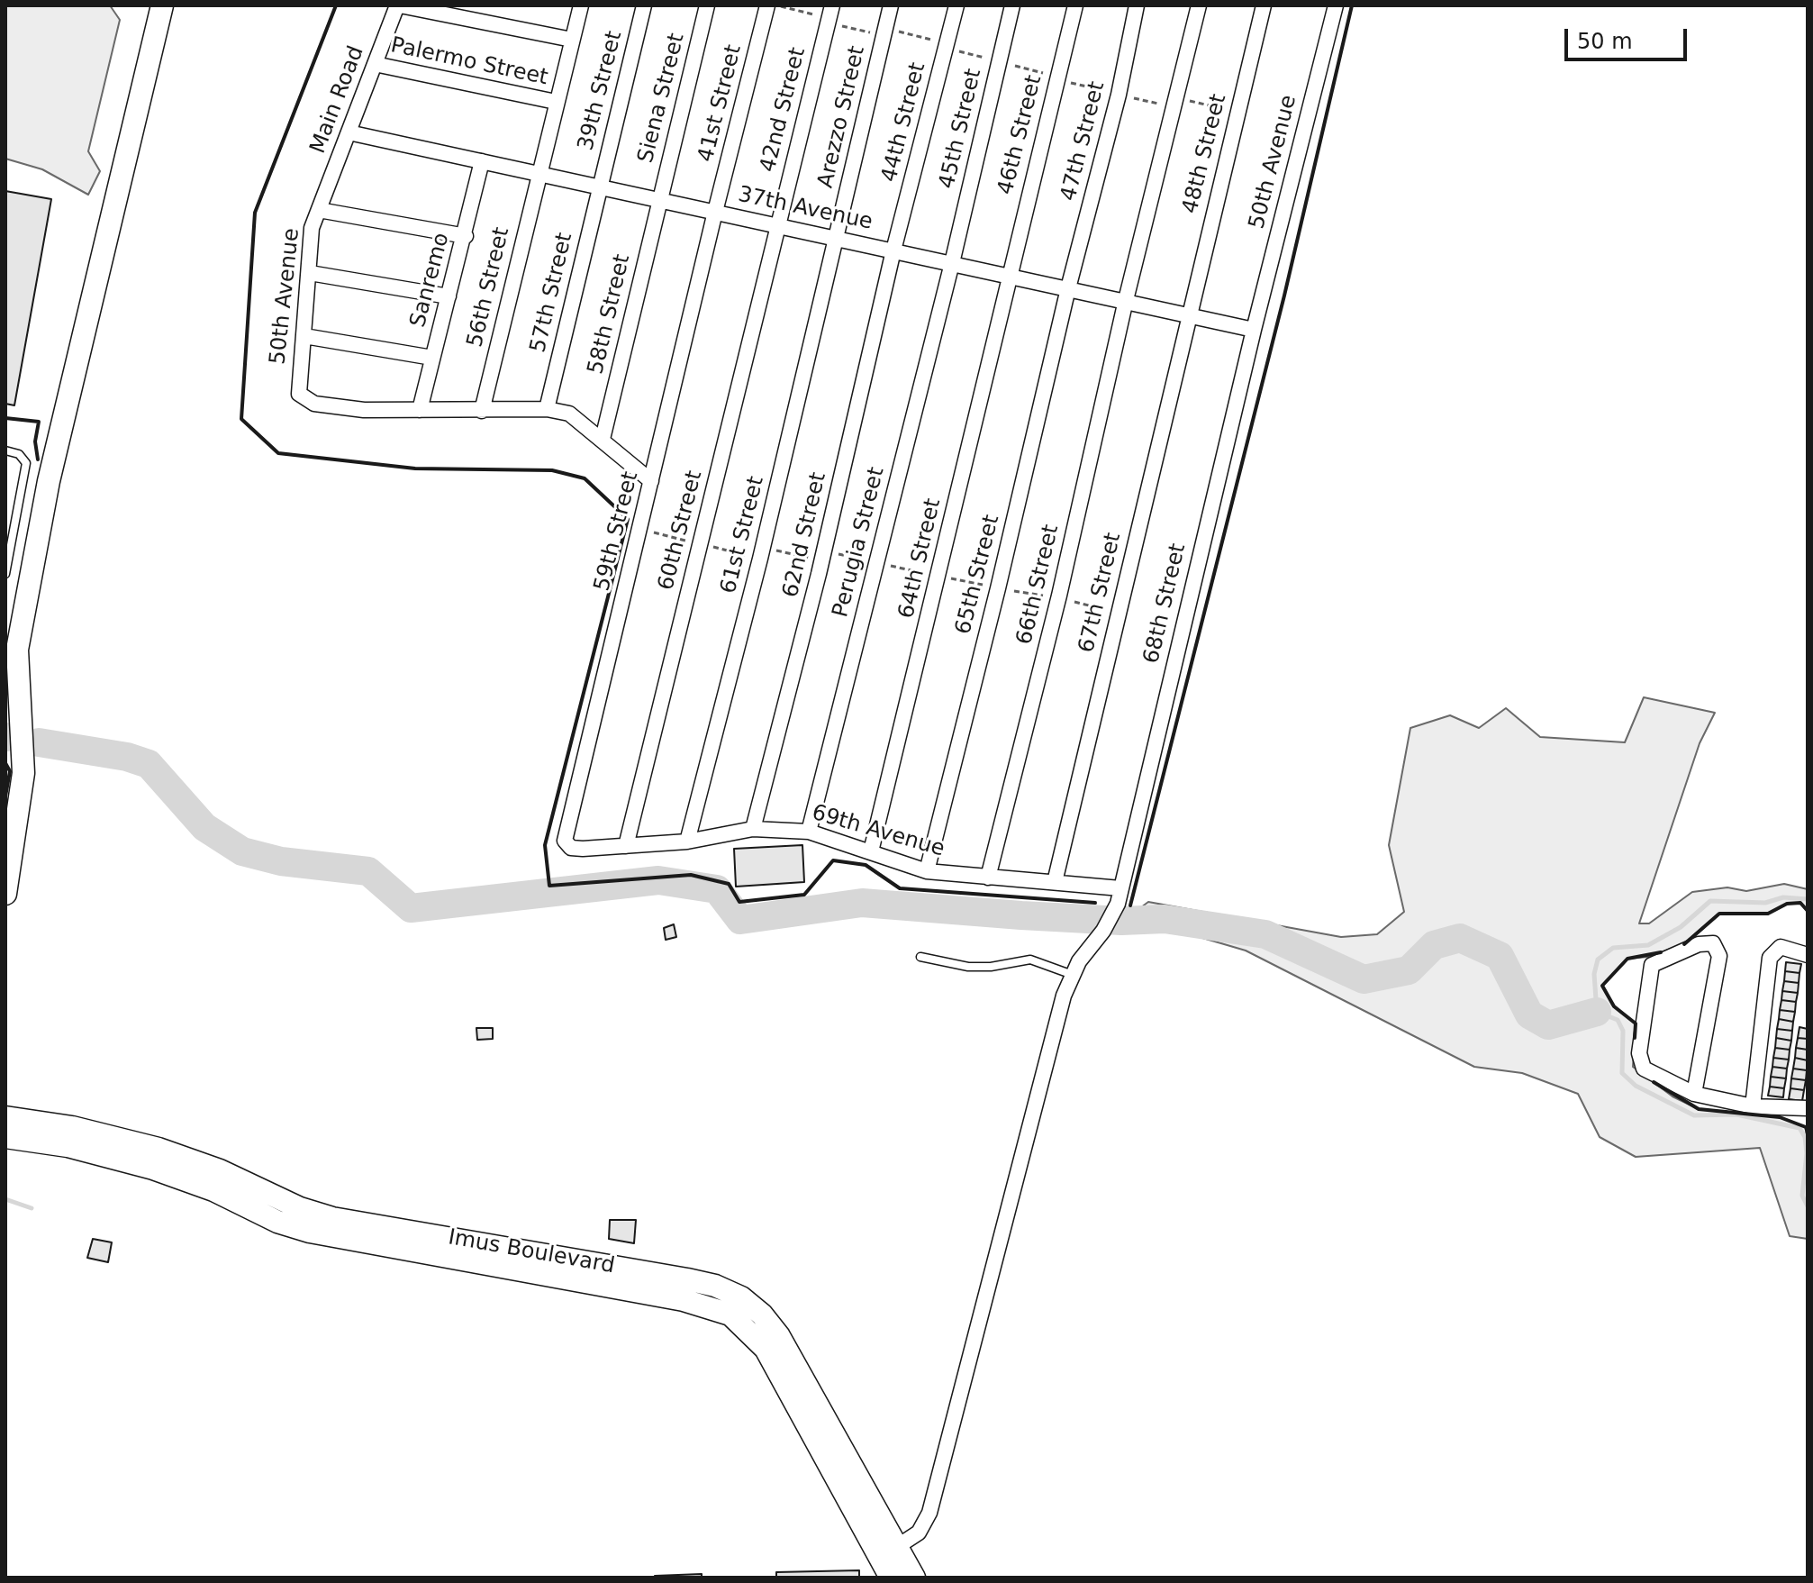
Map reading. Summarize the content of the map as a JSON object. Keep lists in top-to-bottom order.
{
  "streets": {
    "main road": ["Imus Boulevard"],
    "street": [
      "Palermo Street",
      "39th Street",
      "Siena Street",
      "Main Road",
      "41st Street",
      "42nd Street",
      "Arezzo Street",
      "44th Street",
      "45th Street",
      "46th Street",
      "47th Street",
      "48th Street",
      "50th Avenue",
      "37th Avenue",
      "Sanremo",
      "56th Street",
      "57th Street",
      "58th Street",
      "60th Street",
      "59th Street",
      "61st Street",
      "62nd Street",
      "Perugia Street",
      "64th Street",
      "65th Street",
      "66th Street",
      "67th Street",
      "68th Street",
      "69th Avenue"
    ]
  },
  "crossings": [
    ["Palermo Street", "Main Road"],
    ["Palermo Street", "56th Street"],
    ["39th Street", "37th Avenue"],
    ["39th Street", "57th Street"],
    ["Siena Street", "37th Avenue"],
    ["Siena Street", "58th Street"],
    ["Main Road", "50th Avenue"],
    ["Main Road", "37th Avenue"],
    ["41st Street", "37th Avenue"],
    ["41st Street", "59th Street"],
    ["42nd Street", "37th Avenue"],
    ["42nd Street", "60th Street"],
    ["Arezzo Street", "37th Avenue"],
    ["Arezzo Street", "61st Street"],
    ["44th Street", "37th Avenue"],
    ["44th Street", "62nd Street"],
    ["45th Street", "37th Avenue"],
    ["45th Street", "Perugia Street"],
    ["46th Street", "37th Avenue"],
    ["46th Street", "64th Street"],
    ["47th Street", "37th Avenue"],
    ["47th Street", "65th Street"],
    ["48th Street", "37th Avenue"],
    ["48th Street", "66th Street"],
    ["48th Street", "67th Street"],
    ["50th Avenue", "37th Avenue"],
    ["50th Avenue", "Sanremo"],
    ["50th Avenue", "68th Street"],
    ["37th Avenue", "Sanremo"],
    ["37th Avenue", "56th Street"],
    ["37th Avenue", "57th Street"],
    ["37th Avenue", "58th Street"],
    ["37th Avenue", "60th Street"],
    ["37th Avenue", "59th Street"],
    ["37th Avenue", "61st Street"],
    ["37th Avenue", "62nd Street"],
    ["37th Avenue", "Perugia Street"],
    ["37th Avenue", "64th Street"],
    ["37th Avenue", "65th Street"],
    ["37th Avenue", "66th Street"],
    ["37th Avenue", "67th Street"],
    ["37th Avenue", "68th Street"],
    ["60th Street", "69th Avenue"],
    ["59th Street", "69th Avenue"],
    ["61st Street", "69th Avenue"],
    ["62nd Street", "69th Avenue"],
    ["Perugia Street", "69th Avenue"],
    ["64th Street", "69th Avenue"],
    ["65th Street", "69th Avenue"],
    ["66th Street", "69th Avenue"],
    ["67th Street", "69th Avenue"],
    ["68th Street", "69th Avenue"],
    ["68th Street", "Imus Boulevard"]
  ],
  "scale_bar": "50 m"
}
